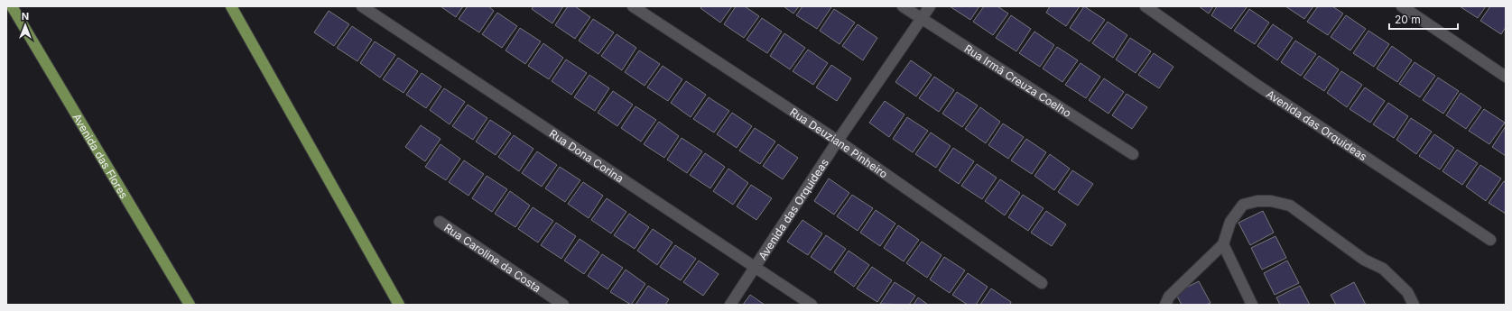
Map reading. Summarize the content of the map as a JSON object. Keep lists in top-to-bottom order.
{
  "streets": {
    "main road": ["Avenida das Flores"],
    "street": [
      "Rua Irmã Creuza Coelho",
      "Avenida das Orquideas",
      "Rua Deuziane Pinheiro",
      "Rua Dona Corina",
      "Rua Caroline da Costa"
    ]
  },
  "crossings": [
    ["Rua Irmã Creuza Coelho", "Avenida das Orquideas"],
    ["Avenida das Orquideas", "Rua Deuziane Pinheiro"],
    ["Avenida das Orquideas", "Rua Dona Corina"]
  ],
  "scale_bar": "20 m",
  "north": "top"
}
